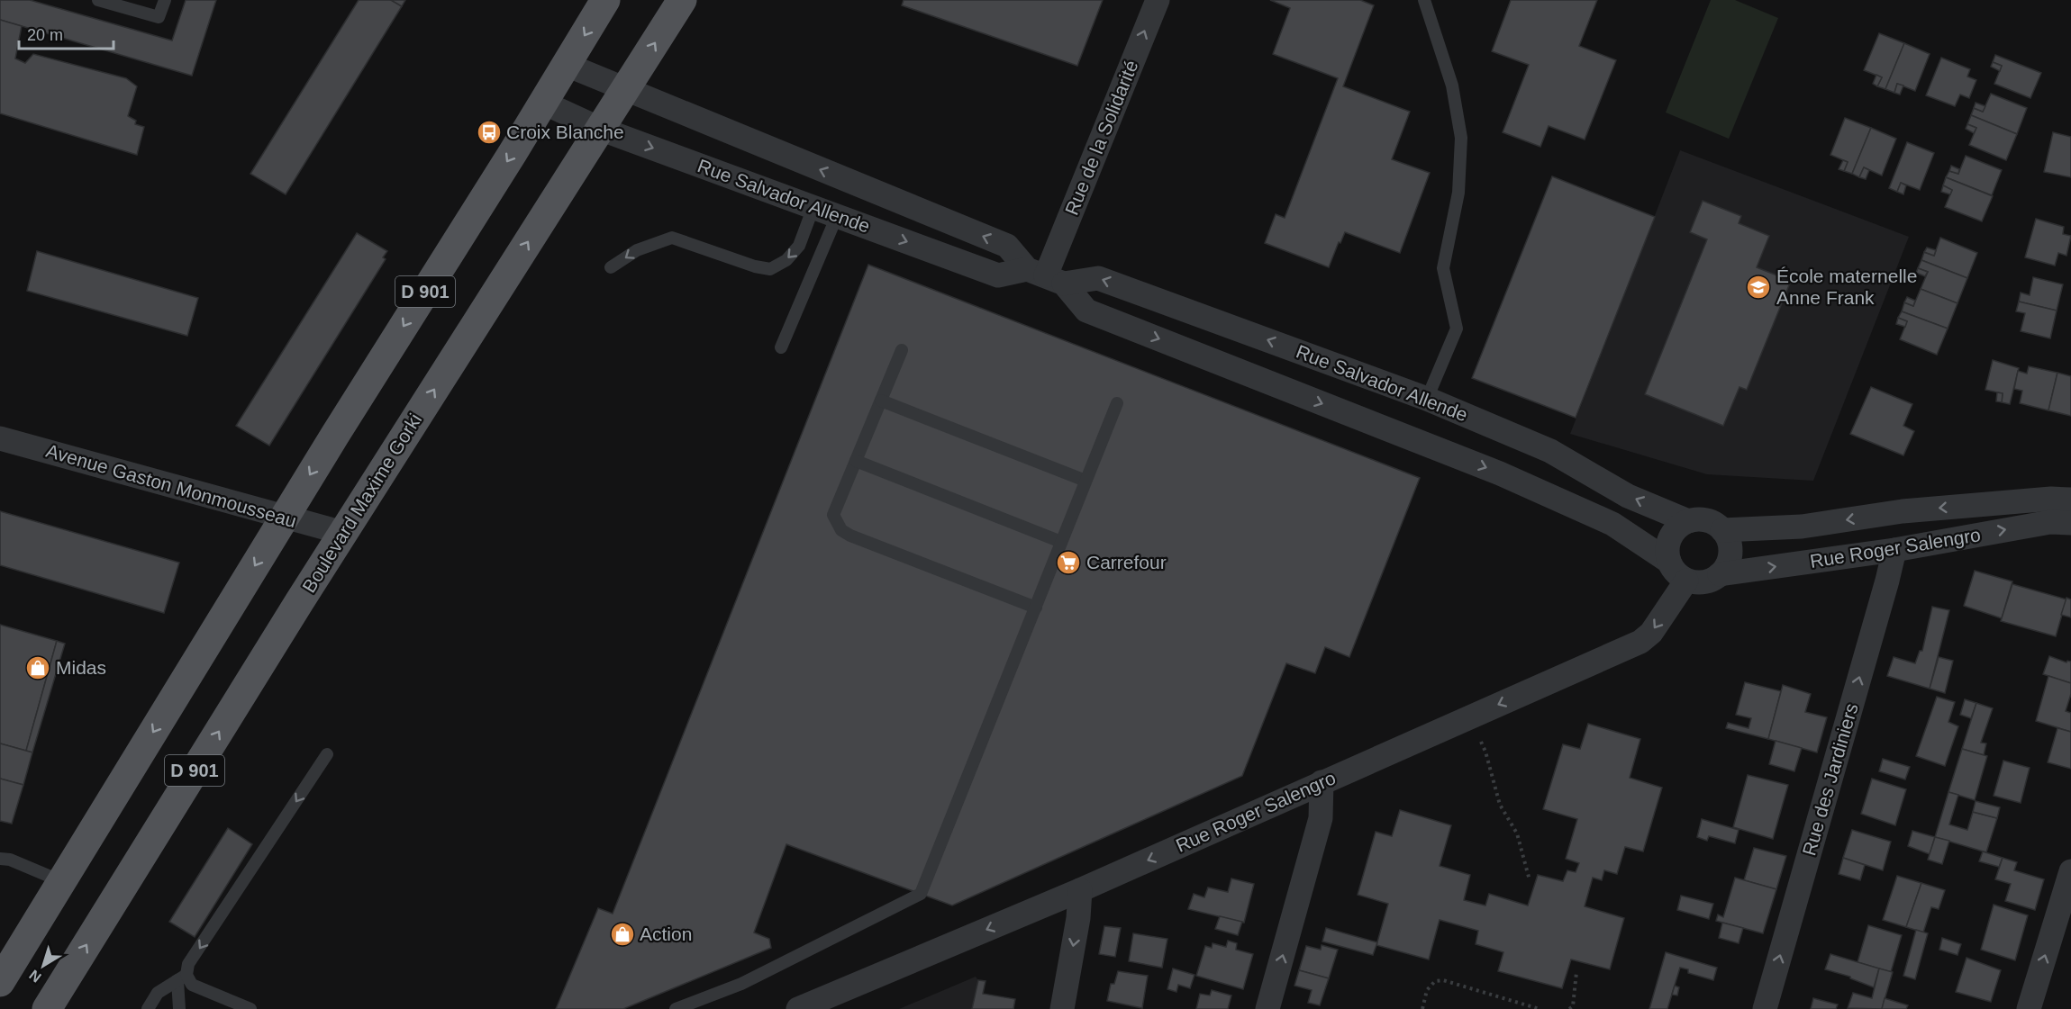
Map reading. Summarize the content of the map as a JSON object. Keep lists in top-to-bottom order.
{
  "streets": {
    "main road": ["D 901", "Boulevard Maxime Gorki"],
    "street": [
      "Rue de la Solidarité",
      "Rue Salvador Allende",
      "Avenue Gaston Monmousseau",
      "Rue Roger Salengro",
      "Rue des Jardiniers"
    ]
  },
  "crossings": [
    ["Rue de la Solidarité", "Rue Salvador Allende"],
    ["Rue Salvador Allende", "D 901"],
    ["Rue Salvador Allende", "Boulevard Maxime Gorki"],
    ["Rue Salvador Allende", "Rue Roger Salengro"],
    ["D 901", "Avenue Gaston Monmousseau"],
    ["Avenue Gaston Monmousseau", "Boulevard Maxime Gorki"],
    ["Rue Roger Salengro", "Rue des Jardiniers"]
  ],
  "one_way": ["Rue de la Solidarité", "Rue des Jardiniers"],
  "places": {
    "bus stop": ["Croix Blanche"],
    "school or university": ["École maternelle Anne Frank"],
    "supermarket": ["Carrefour"],
    "shop": ["Midas", "Action"]
  },
  "scale_bar": "20 m",
  "north": "bottom left"
}
